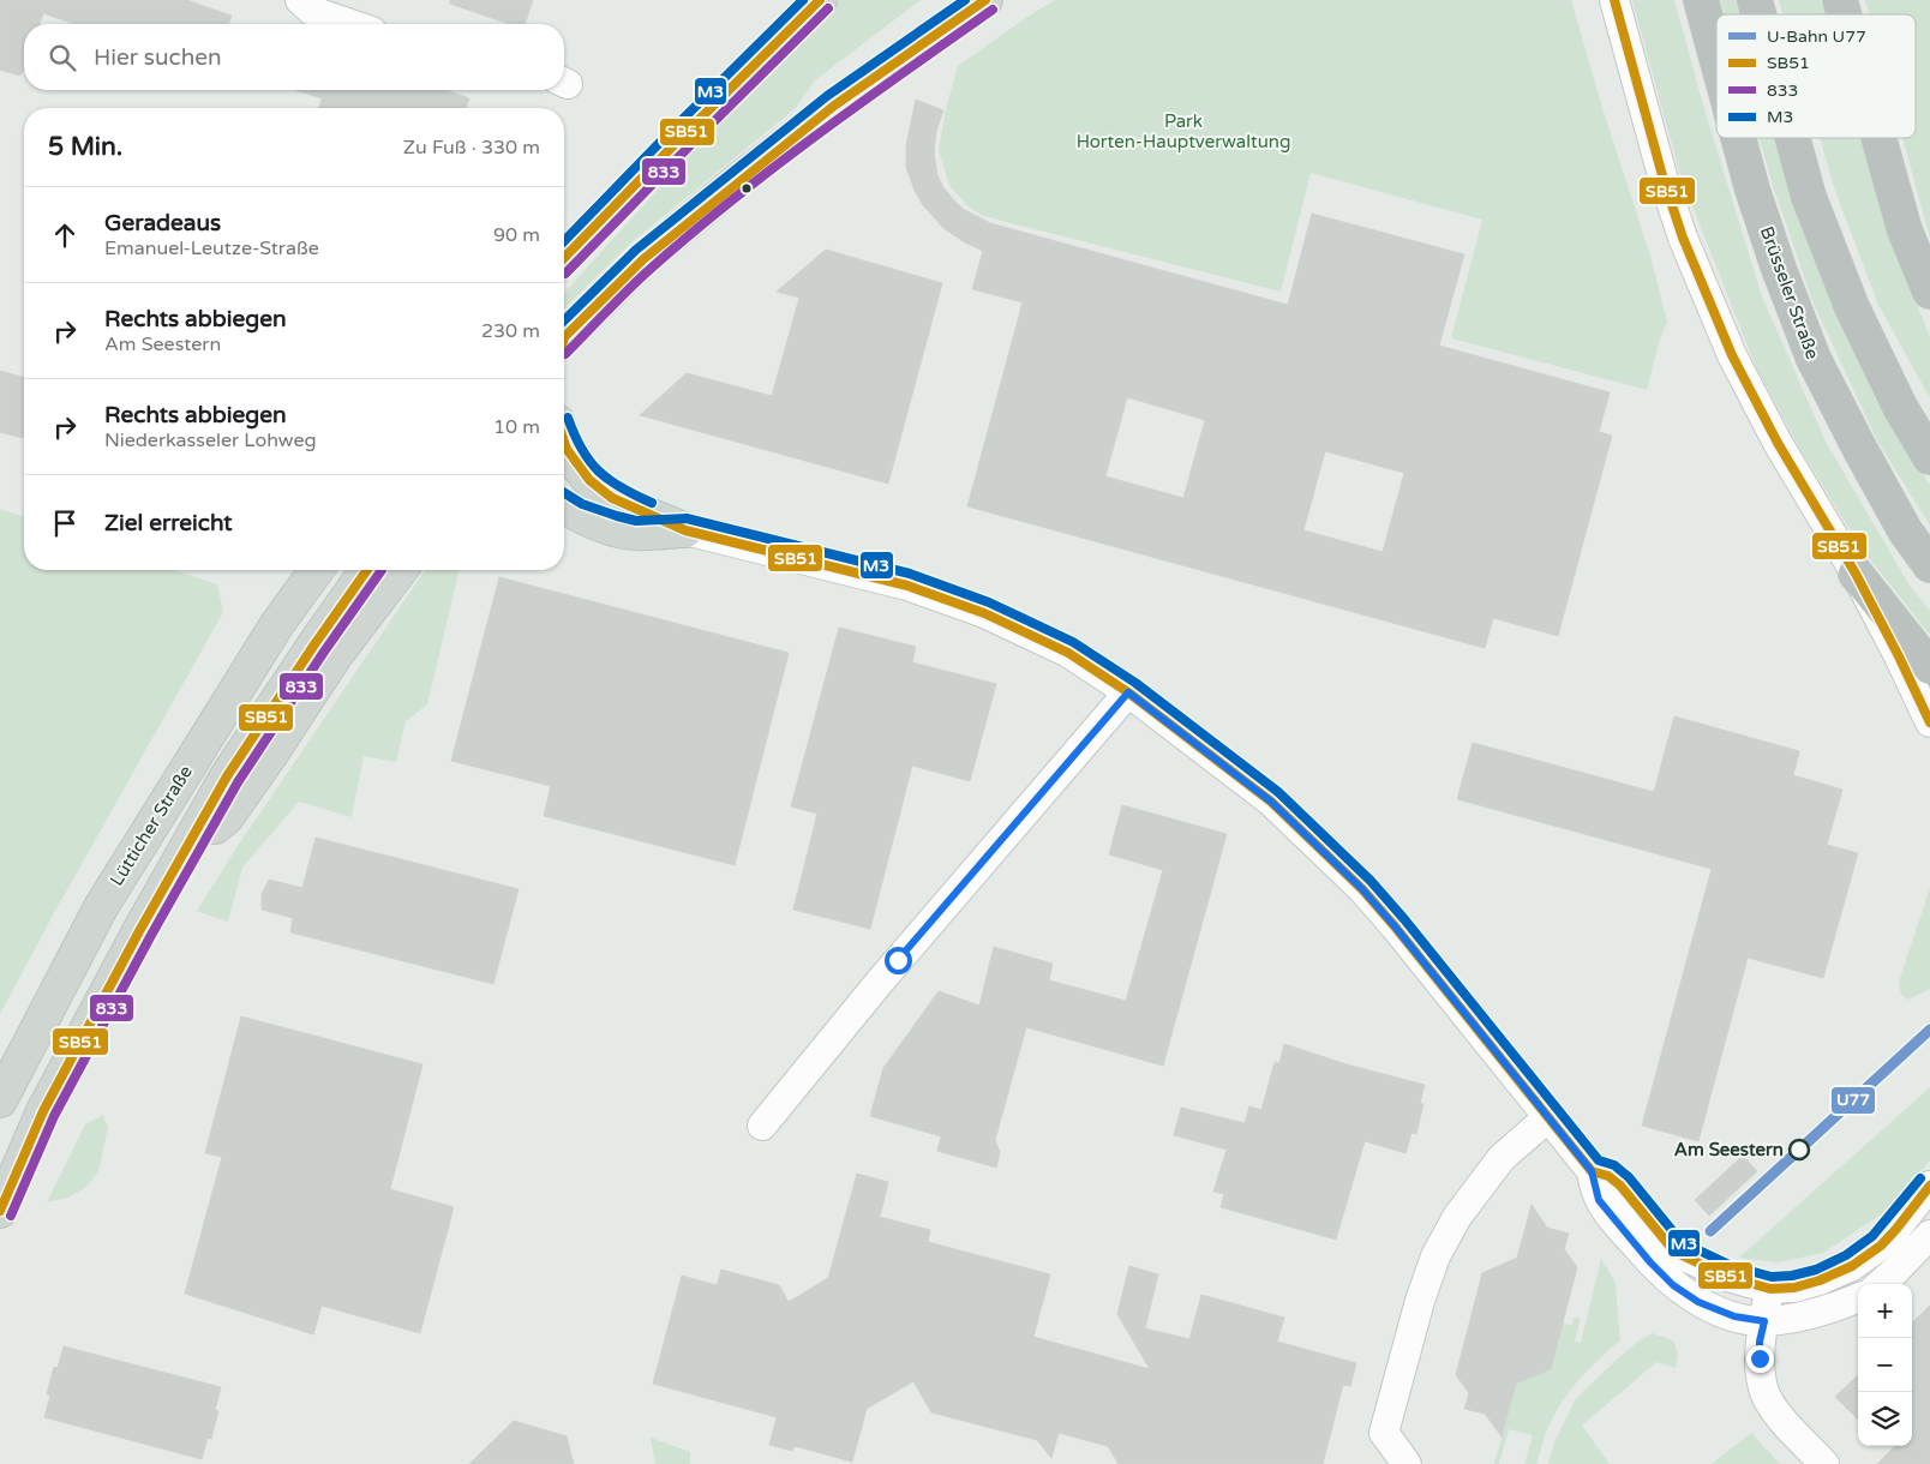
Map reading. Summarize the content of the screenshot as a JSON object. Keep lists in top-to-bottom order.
{
  "streets": {
    "highway": ["Brüsseler Straße"],
    "main road": ["Lütticher Straße"]
  },
  "parks": ["Park Horten-Hauptverwaltung"],
  "places": ["Am Seestern"],
  "lines": [
    "transit line SB51",
    "transit line M3",
    "transit line 833",
    "metro line U77"
  ],
  "legend": [
    "U-Bahn U77",
    "SB51",
    "833",
    "M3"
  ],
  "page": {
    "search": "Hier suchen",
    "heading": ["5 Min.", "Zu Fuß · 330 m"],
    "list": [
      ["Geradeaus", "Emanuel-Leutze-Straße", "90 m"],
      ["Rechts abbiegen", "Am Seestern", "230 m"],
      ["Rechts abbiegen", "Niederkasseler Lohweg", "10 m"],
      "Ziel erreicht"
    ],
    "map_buttons": ["+", "−"]
  }
}
